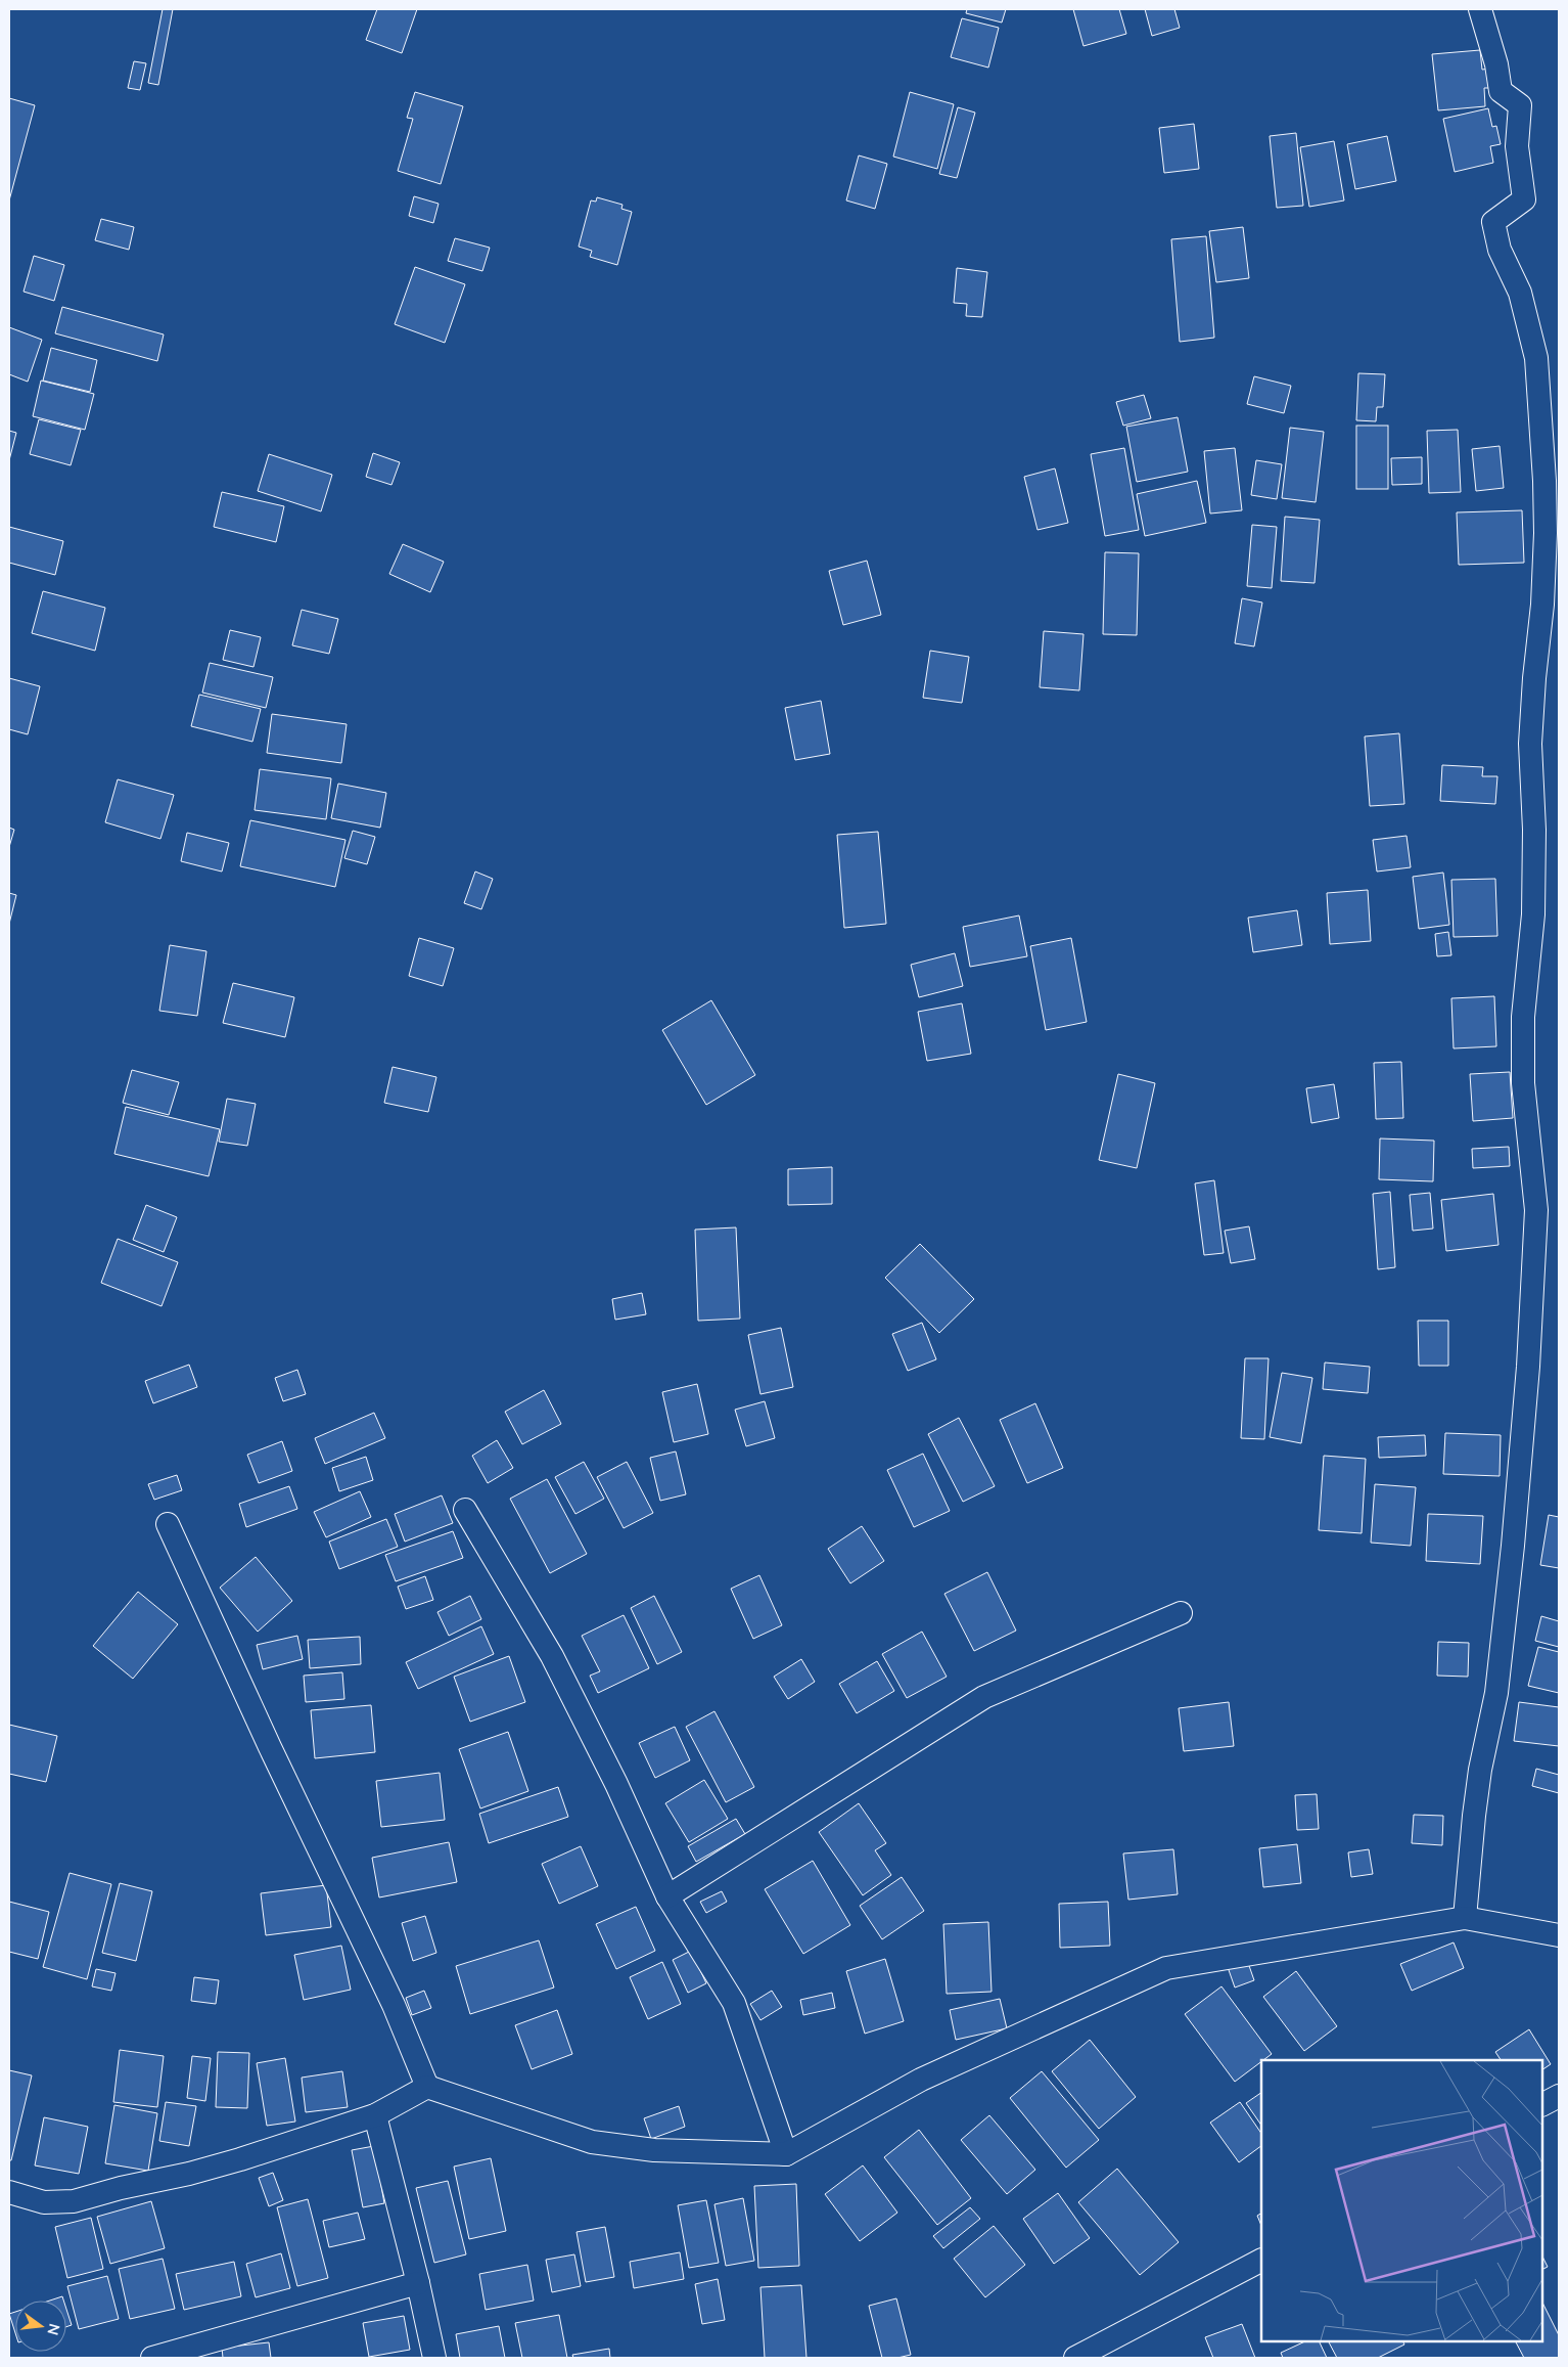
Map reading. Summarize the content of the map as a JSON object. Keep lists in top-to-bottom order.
{
  "north": "right"
}
